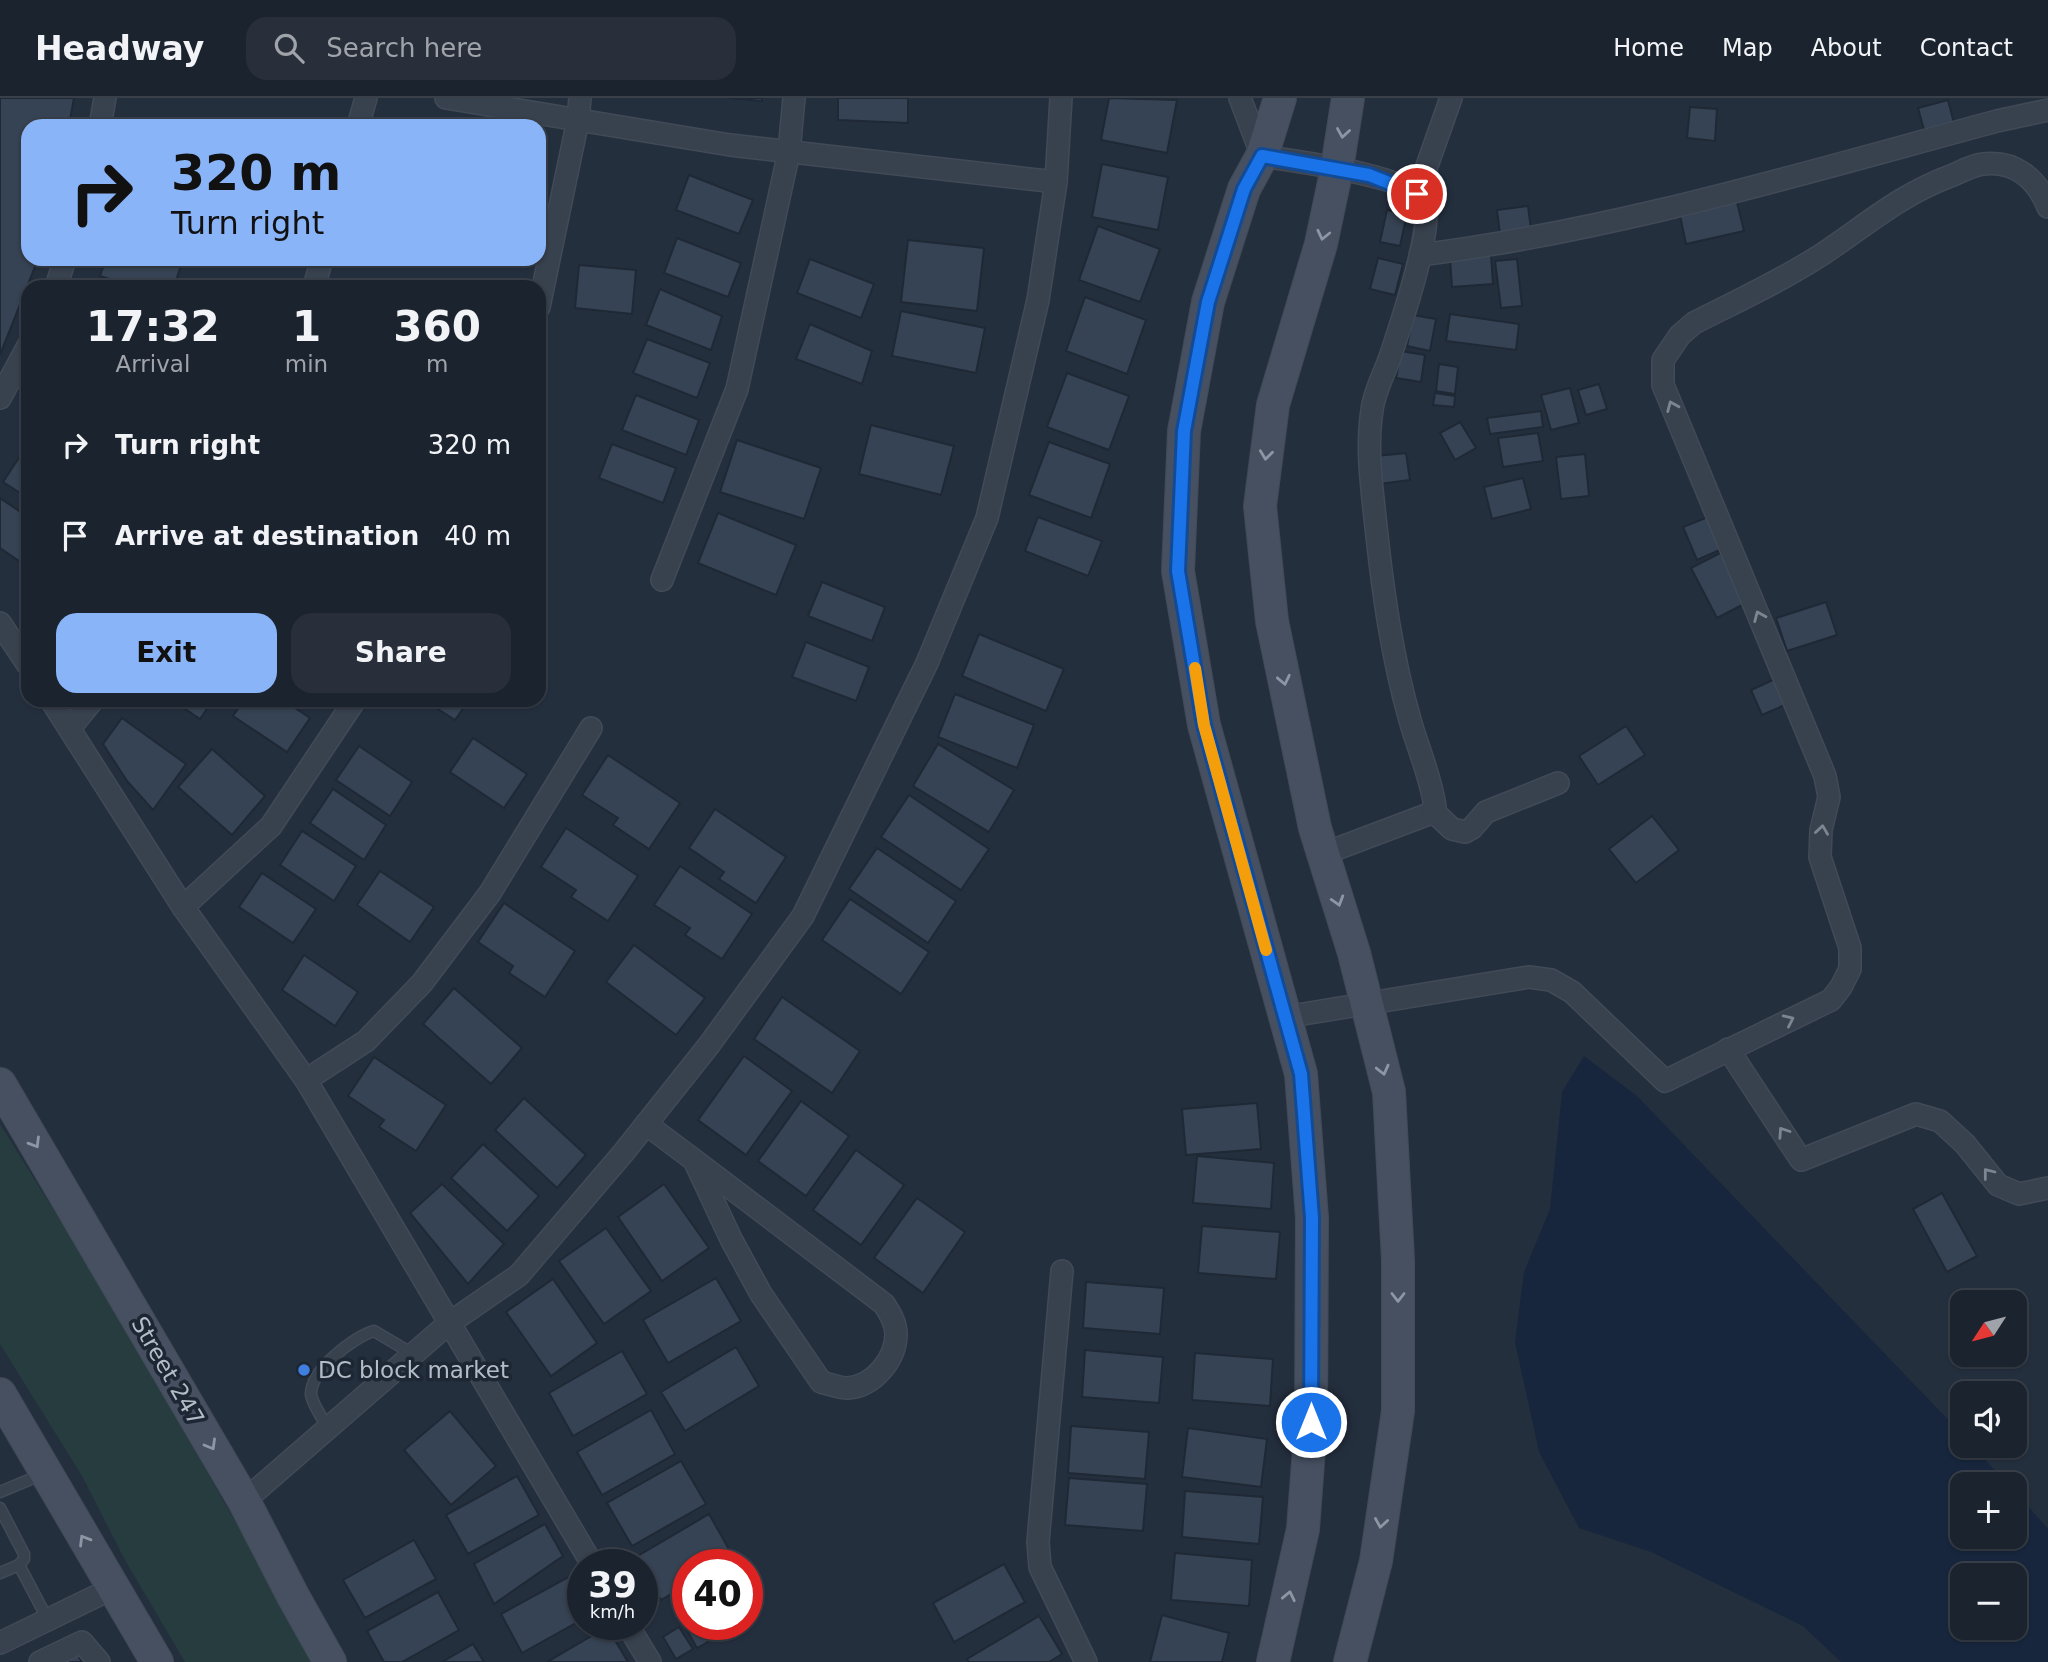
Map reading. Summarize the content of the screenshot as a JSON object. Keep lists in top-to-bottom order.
{
  "streets": {
    "street": ["Street 247"]
  },
  "places": ["DC block market"],
  "north": "bottom left",
  "page": {
    "header": "Headway",
    "search": "Search here",
    "nav": [
      "Home",
      "Map",
      "About",
      "Contact"
    ],
    "turn": ["320 m", "Turn right"],
    "eta": [
      "17:32",
      "Arrival",
      "1",
      "min",
      "360",
      "m"
    ],
    "list": [
      {
        "name": "Turn right",
        "value": "320 m"
      },
      {
        "name": "Arrive at destination",
        "value": "40 m"
      }
    ],
    "buttons": ["Exit", "Share"],
    "map_buttons": ["+", "−"],
    "speed": "39 km/h",
    "limit": "40"
  }
}
